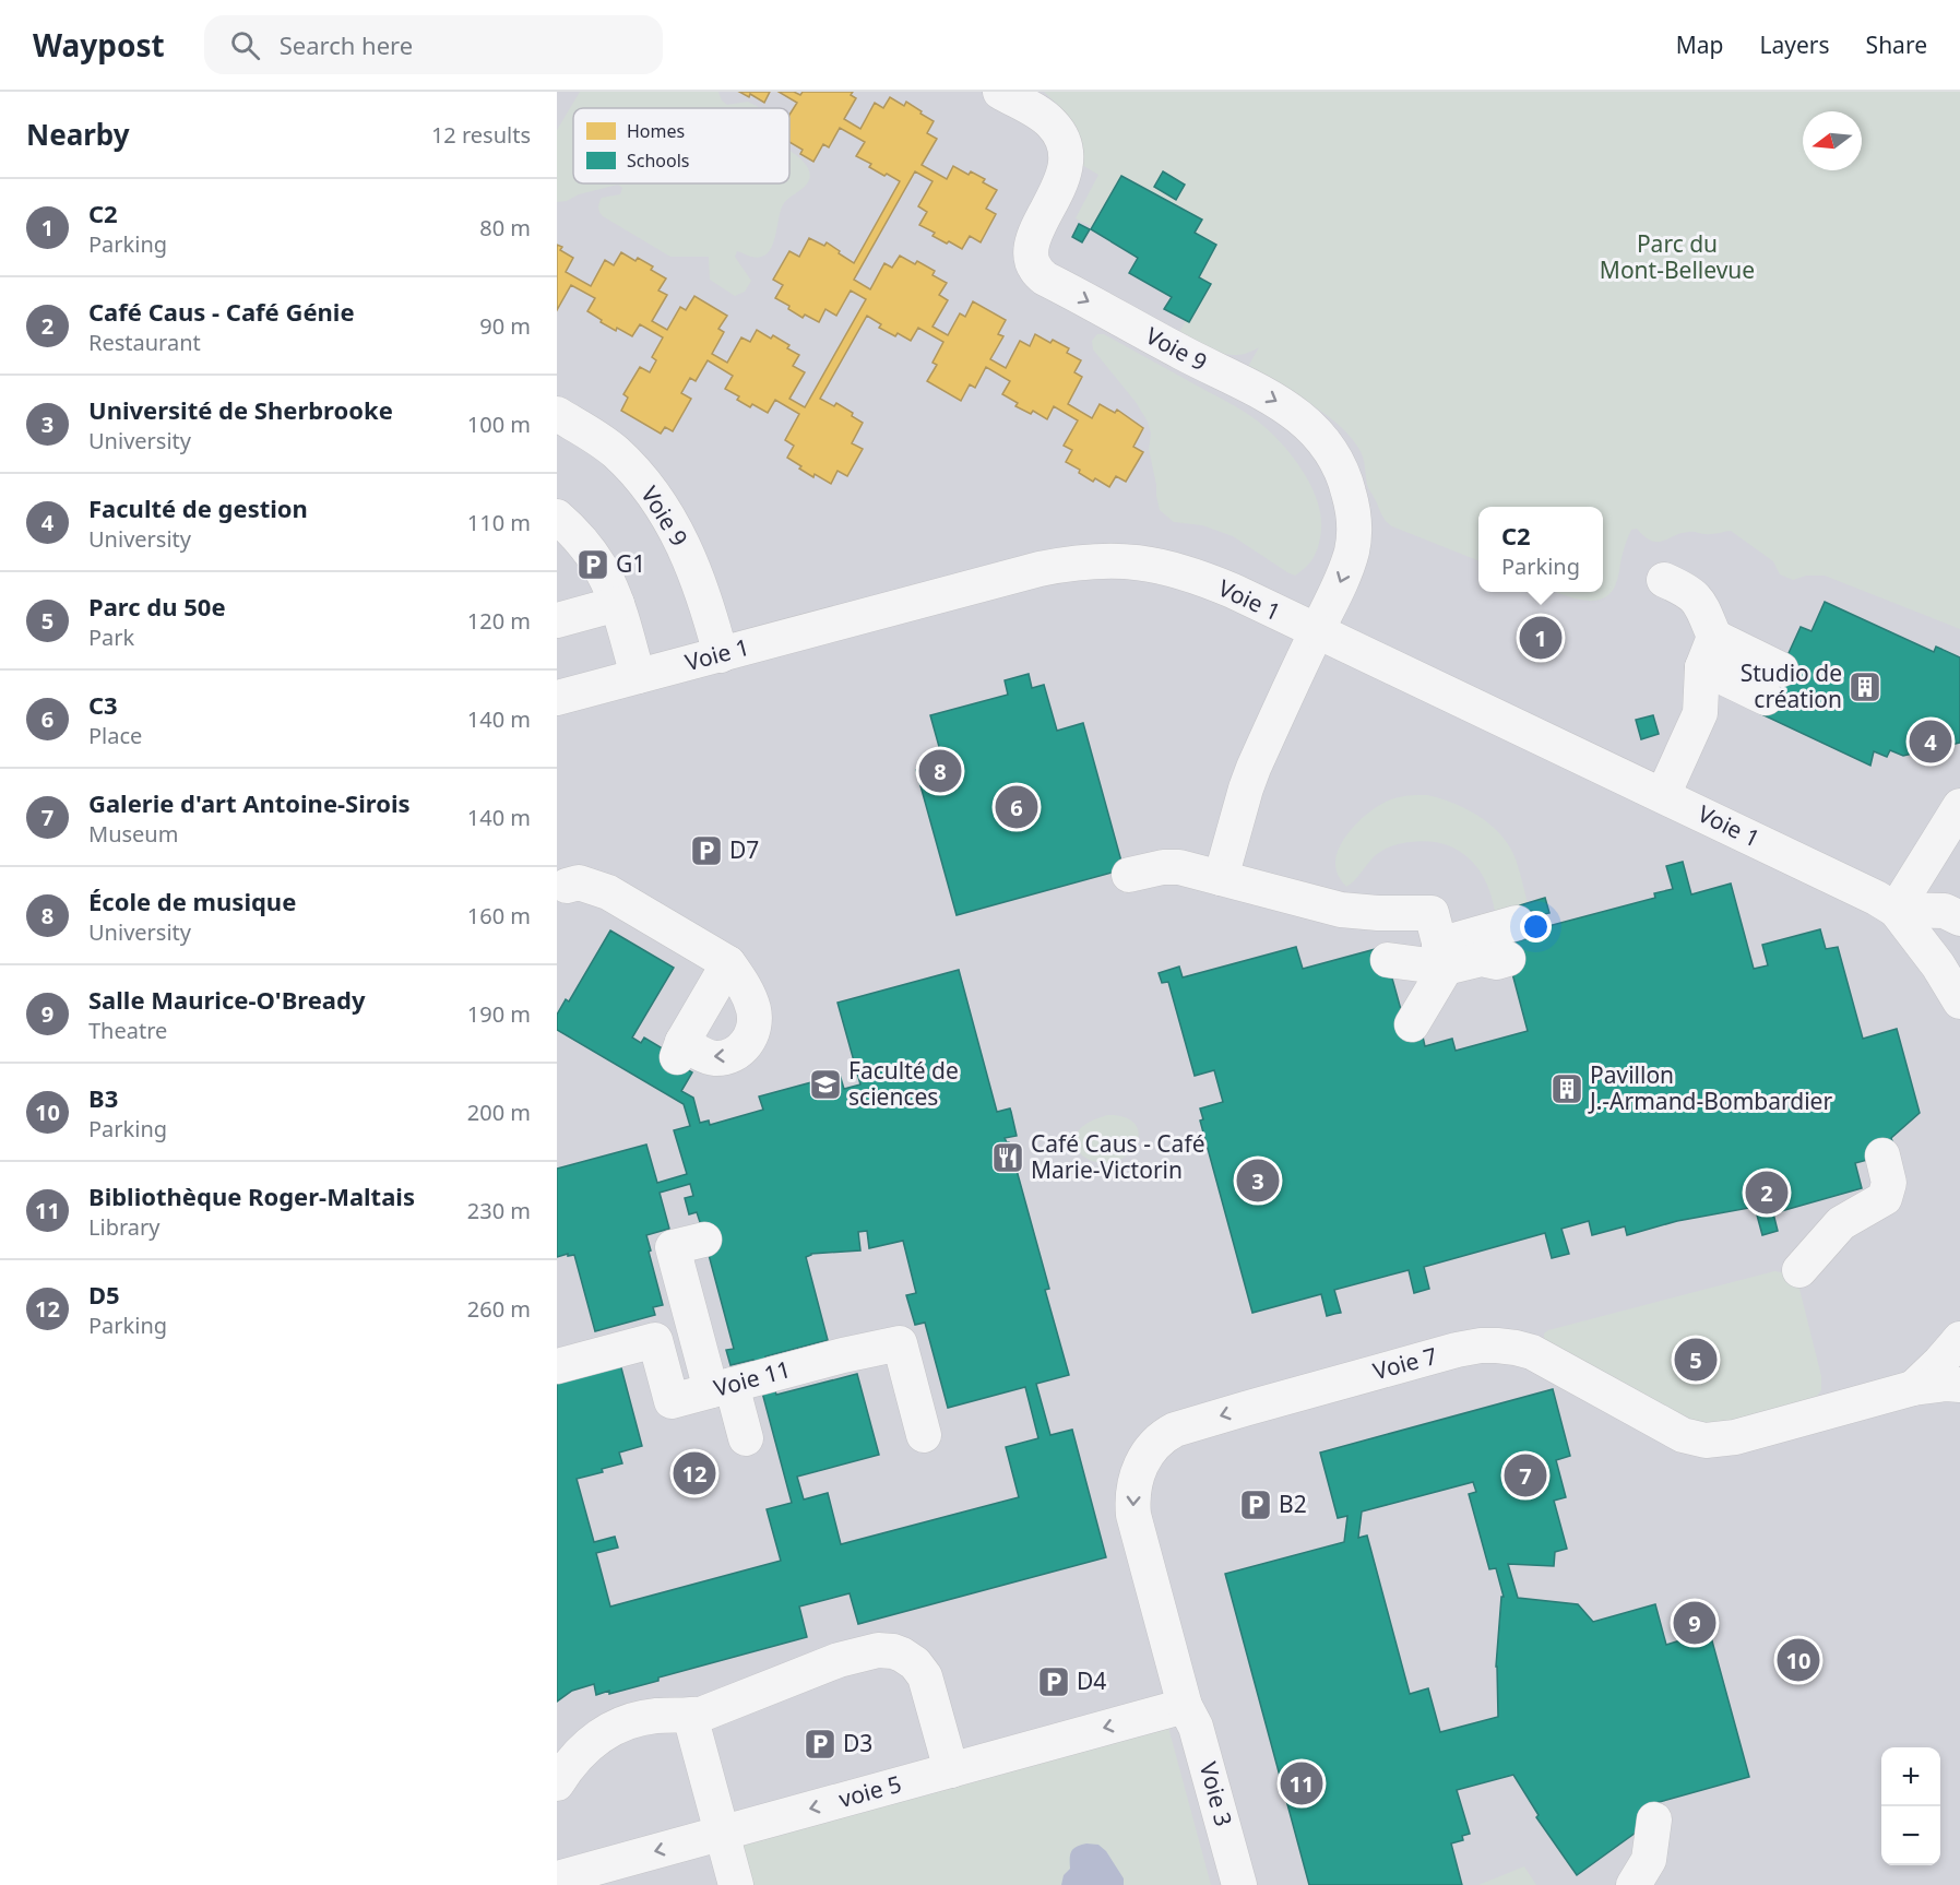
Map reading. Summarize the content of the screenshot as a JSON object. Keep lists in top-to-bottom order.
{
  "streets": {
    "lane": [
      "Voie 9",
      "Voie 1",
      "Voie 7",
      "Voie 11",
      "voie 5",
      "Voie 3"
    ]
  },
  "crossings": [
    ["Voie 9", "Voie 1"],
    ["Voie 7", "voie 5"],
    ["Voie 7", "Voie 3"],
    ["voie 5", "Voie 3"]
  ],
  "one_way": ["Voie 9", "voie 5"],
  "parks": ["Parc du Mont-Bellevue"],
  "places": {
    "parking": [
      "G1",
      "D7",
      "B2",
      "D4",
      "D3"
    ],
    "building": ["Studio de création", "Pavillon J.-Armand-Bombardier"],
    "school or university": ["Faculté de sciences"],
    "restaurant": ["Café Caus - Café Marie-Victorin"]
  },
  "legend": ["Homes", "Schools"],
  "north": "left",
  "page": {
    "header": "Waypost",
    "search": "Search here",
    "nav": ["Map", "Layers", "Share"],
    "heading": ["Nearby", "12 results"],
    "list": [
      {
        "mark": "1",
        "name": "C2",
        "note": "Parking",
        "value": "80 m"
      },
      {
        "mark": "2",
        "name": "Café Caus - Café Génie",
        "note": "Restaurant",
        "value": "90 m"
      },
      {
        "mark": "3",
        "name": "Université de Sherbrooke",
        "note": "University",
        "value": "100 m"
      },
      {
        "mark": "4",
        "name": "Faculté de gestion",
        "note": "University",
        "value": "110 m"
      },
      {
        "mark": "5",
        "name": "Parc du 50e",
        "note": "Park",
        "value": "120 m"
      },
      {
        "mark": "6",
        "name": "C3",
        "note": "Place",
        "value": "140 m"
      },
      {
        "mark": "7",
        "name": "Galerie d'art Antoine-Sirois",
        "note": "Museum",
        "value": "140 m"
      },
      {
        "mark": "8",
        "name": "École de musique",
        "note": "University",
        "value": "160 m"
      },
      {
        "mark": "9",
        "name": "Salle Maurice-O'Bready",
        "note": "Theatre",
        "value": "190 m"
      },
      {
        "mark": "10",
        "name": "B3",
        "note": "Parking",
        "value": "200 m"
      },
      {
        "mark": "11",
        "name": "Bibliothèque Roger-Maltais",
        "note": "Library",
        "value": "230 m"
      },
      {
        "mark": "12",
        "name": "D5",
        "note": "Parking",
        "value": "260 m"
      }
    ],
    "popup": ["C2", "Parking"],
    "pins": [
      "1",
      "4",
      "8",
      "6",
      "3",
      "2",
      "5",
      "12",
      "7",
      "9",
      "10",
      "11"
    ],
    "map_buttons": ["+", "−"]
  }
}
